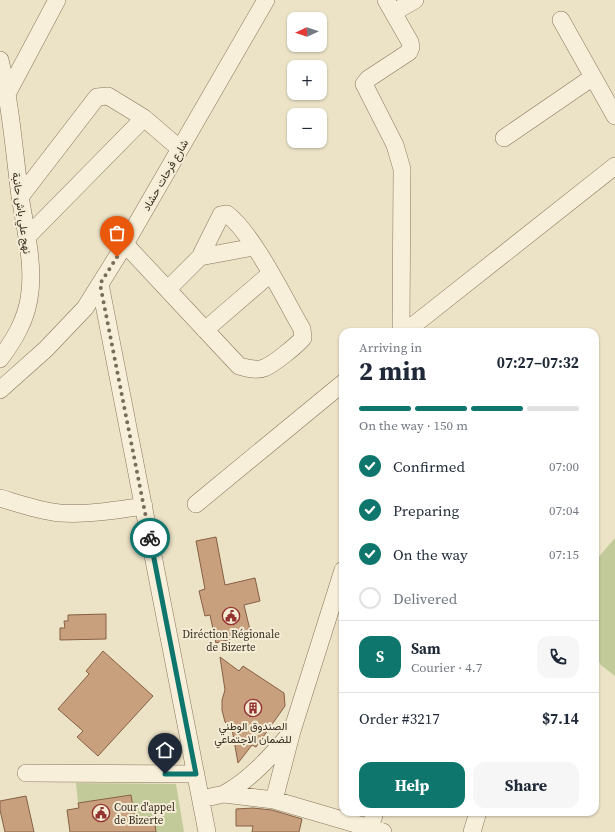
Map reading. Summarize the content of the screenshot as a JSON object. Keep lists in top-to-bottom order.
{
  "streets": {
    "street": ["شارع فرحات حشاد", "نهج علي باش حانبة"]
  },
  "places": {
    "public building": ["Diréction Régionale de Bizerte", "Cour d'appel de Bizerte"],
    "building": ["الصندوق الوطني للضمان الاجتماعي"]
  },
  "north": "left",
  "page": {
    "map_buttons": ["+", "−"],
    "heading": ["2 min", "Arriving in", "07:27–07:32"],
    "panel": [
      "Sam",
      "Courier · 4.7",
      "Order #3217",
      "$7.14"
    ],
    "bar": "On the way · 150 m",
    "list": [
      ["Confirmed", "07:00"],
      ["Preparing", "07:04"],
      ["On the way", "07:15"],
      "Delivered"
    ],
    "round": "S",
    "buttons": ["Help", "Share"]
  }
}
